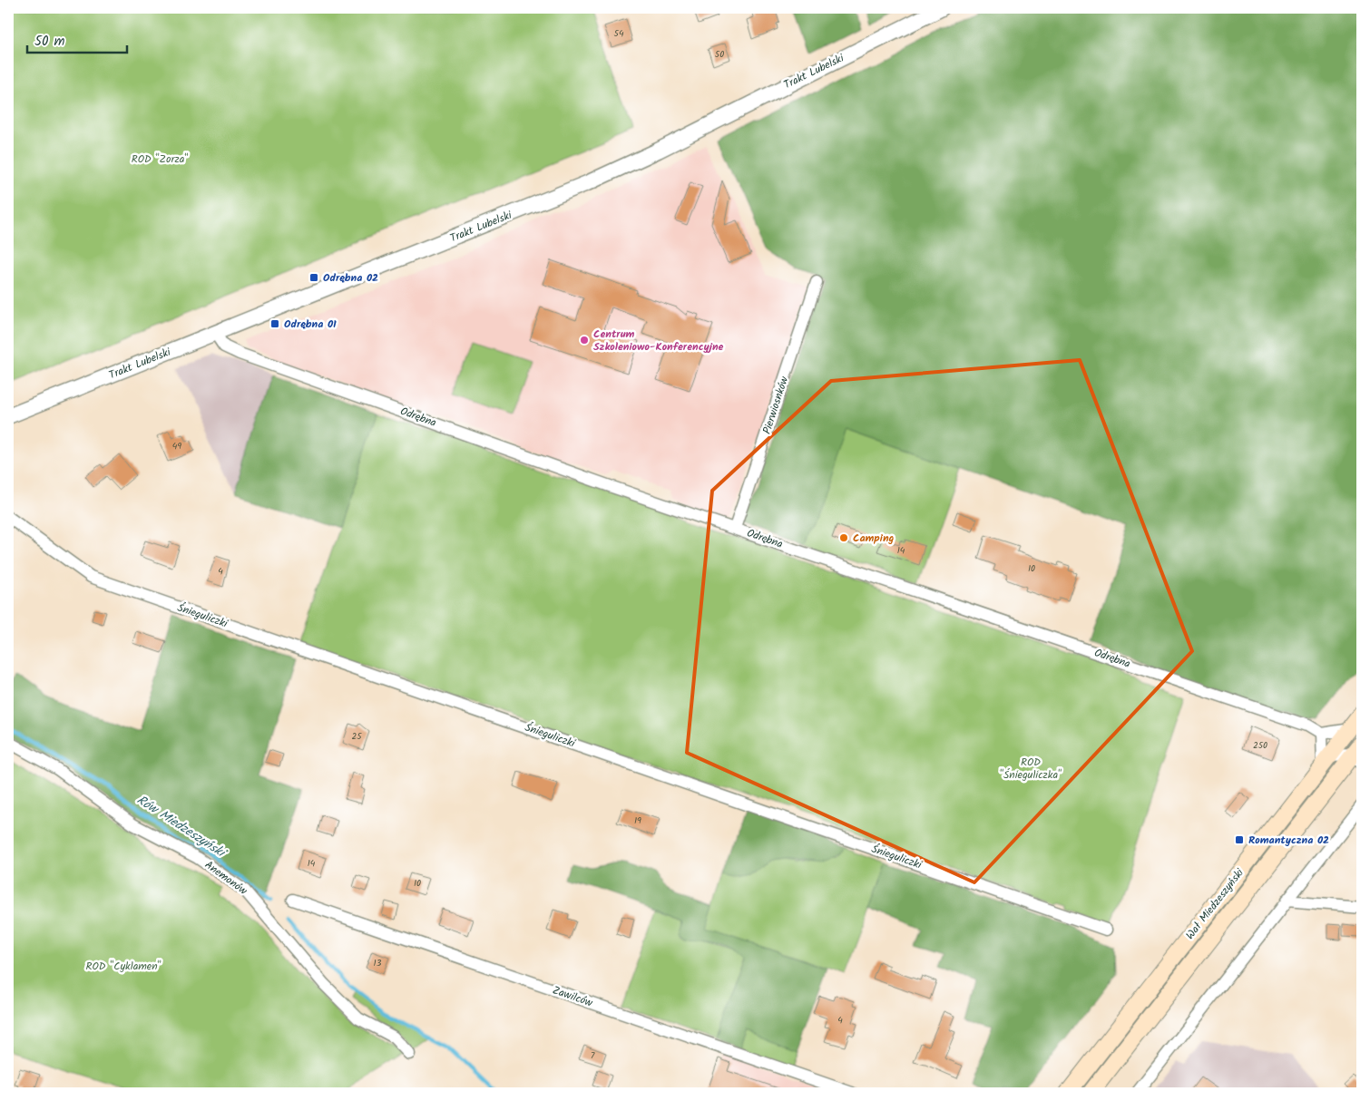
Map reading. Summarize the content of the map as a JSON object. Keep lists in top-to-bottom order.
{
  "streets": {
    "main road": ["Wał Miedzeszyński"],
    "street": [
      "Trakt Lubelski",
      "Pierwiosnków",
      "Odrębna",
      "Śnieguliczki",
      "Anemonów",
      "Zawilców"
    ]
  },
  "crossings": [
    ["Trakt Lubelski", "Odrębna"],
    ["Pierwiosnków", "Odrębna"]
  ],
  "water": ["Rów Miedzeszyński"],
  "parks": ["ROD \"Zorza\"", "ROD \"Śnieguliczka\"", "ROD \"Cyklamen\""],
  "places": {
    "transit": ["Odrębna 02", "Odrębna 01", "Romantyczna 02"],
    "other": ["Centrum Szkoleniowo-Konferencyjne", "Camping"]
  },
  "house_numbers": [
    "54",
    "50",
    "49",
    "14",
    "10",
    "4",
    "25",
    "250",
    "19",
    "14",
    "10",
    "13",
    "4",
    "7"
  ],
  "scale_bar": "50 m"
}
